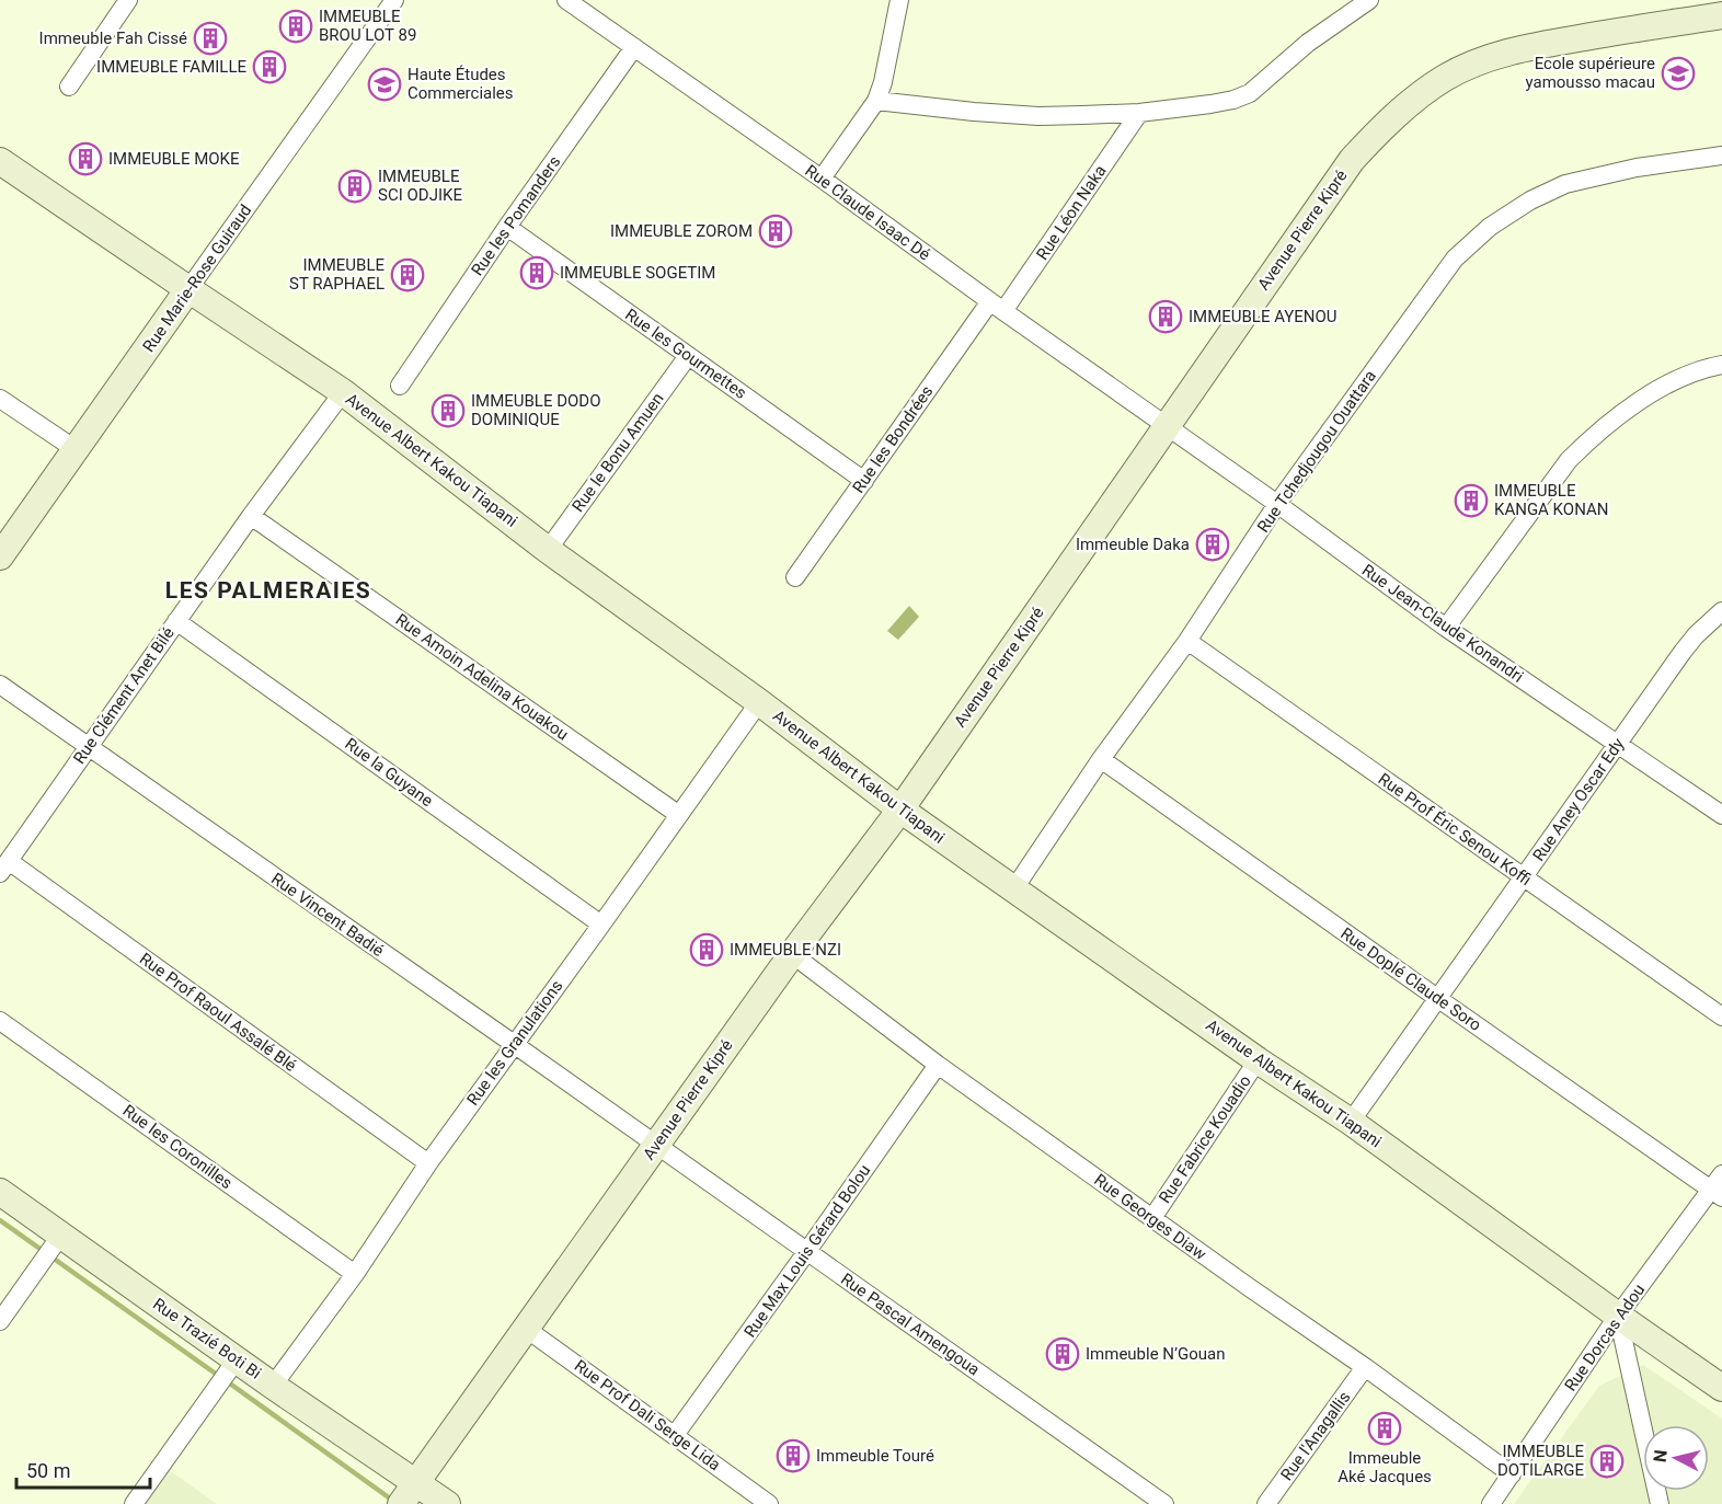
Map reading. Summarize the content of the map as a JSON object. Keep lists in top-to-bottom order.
{
  "streets": {
    "street": [
      "Rue Claude Isaac Dé",
      "Rue Léon Naka",
      "Rue les Pomanders",
      "Avenue Pierre Kipré",
      "Rue Marie-Rose Guiraud",
      "Rue les Gourmettes",
      "Rue les Bondrées",
      "Rue Tchedjougou Ouattara",
      "Rue le Bonu Amuen",
      "Avenue Albert Kakou Tiapani",
      "Rue Jean-Claude Konandri",
      "Rue Amoin Adelina Kouakou",
      "Rue Clément Anet Bilé",
      "Rue la Guyane",
      "Rue Aney Oscar Edy",
      "Rue Prof Éric Senou Koffi",
      "Rue Vincent Badié",
      "Rue Doplé Claude Soro",
      "Rue Prof Raoul Assalé Blé",
      "Rue les Granulations",
      "Rue Fabrice Kouadio",
      "Rue les Coronilles",
      "Rue Georges Diaw",
      "Rue Max Louis Gérard Bolou",
      "Rue Pascal Amengoua",
      "Rue Dorcas Adou",
      "Rue Trazié Boti Bi",
      "Rue Prof Dali Serge Lida",
      "Rue l'Anagallis"
    ]
  },
  "crossings": [
    ["Rue Claude Isaac Dé", "Rue Léon Naka"],
    ["Rue Claude Isaac Dé", "Rue les Pomanders"],
    ["Rue Claude Isaac Dé", "Avenue Pierre Kipré"],
    ["Rue Claude Isaac Dé", "Rue les Bondrées"],
    ["Rue Claude Isaac Dé", "Rue Jean-Claude Konandri"],
    ["Rue Léon Naka", "Rue les Bondrées"],
    ["Rue les Pomanders", "Rue les Gourmettes"],
    ["Avenue Pierre Kipré", "Avenue Albert Kakou Tiapani"],
    ["Avenue Pierre Kipré", "Rue Jean-Claude Konandri"],
    ["Avenue Pierre Kipré", "Rue Vincent Badié"],
    ["Avenue Pierre Kipré", "Rue Georges Diaw"],
    ["Avenue Pierre Kipré", "Rue Pascal Amengoua"],
    ["Avenue Pierre Kipré", "Rue Trazié Boti Bi"],
    ["Avenue Pierre Kipré", "Rue Prof Dali Serge Lida"],
    ["Rue Marie-Rose Guiraud", "Avenue Albert Kakou Tiapani"],
    ["Rue les Gourmettes", "Rue les Bondrées"],
    ["Rue les Gourmettes", "Rue le Bonu Amuen"],
    ["Rue Tchedjougou Ouattara", "Avenue Albert Kakou Tiapani"],
    ["Rue Tchedjougou Ouattara", "Rue Jean-Claude Konandri"],
    ["Rue Tchedjougou Ouattara", "Rue Prof Éric Senou Koffi"],
    ["Rue Tchedjougou Ouattara", "Rue Doplé Claude Soro"],
    ["Rue le Bonu Amuen", "Avenue Albert Kakou Tiapani"],
    ["Avenue Albert Kakou Tiapani", "Rue Clément Anet Bilé"],
    ["Avenue Albert Kakou Tiapani", "Rue Aney Oscar Edy"],
    ["Avenue Albert Kakou Tiapani", "Rue les Granulations"],
    ["Avenue Albert Kakou Tiapani", "Rue Fabrice Kouadio"],
    ["Avenue Albert Kakou Tiapani", "Rue Dorcas Adou"],
    ["Rue Jean-Claude Konandri", "Rue Aney Oscar Edy"],
    ["Rue Amoin Adelina Kouakou", "Rue Clément Anet Bilé"],
    ["Rue Amoin Adelina Kouakou", "Rue les Granulations"],
    ["Rue Clément Anet Bilé", "Rue la Guyane"],
    ["Rue Clément Anet Bilé", "Rue Vincent Badié"],
    ["Rue Clément Anet Bilé", "Rue Prof Raoul Assalé Blé"],
    ["Rue la Guyane", "Rue les Granulations"],
    ["Rue Aney Oscar Edy", "Rue Prof Éric Senou Koffi"],
    ["Rue Aney Oscar Edy", "Rue Doplé Claude Soro"],
    ["Rue Vincent Badié", "Rue les Granulations"],
    ["Rue Vincent Badié", "Rue Pascal Amengoua"],
    ["Rue Doplé Claude Soro", "Rue Dorcas Adou"],
    ["Rue Prof Raoul Assalé Blé", "Rue les Granulations"],
    ["Rue les Granulations", "Rue les Coronilles"],
    ["Rue les Granulations", "Rue Trazié Boti Bi"],
    ["Rue Fabrice Kouadio", "Rue Georges Diaw"],
    ["Rue Georges Diaw", "Rue Max Louis Gérard Bolou"],
    ["Rue Georges Diaw", "Rue Dorcas Adou"],
    ["Rue Georges Diaw", "Rue l'Anagallis"],
    ["Rue Max Louis Gérard Bolou", "Rue Pascal Amengoua"],
    ["Rue Max Louis Gérard Bolou", "Rue Prof Dali Serge Lida"]
  ],
  "districts": ["LES PALMERAIES"],
  "places": {
    "building": [
      "IMMEUBLE BROU LOT 89",
      "Immeuble Fah Cissé",
      "IMMEUBLE FAMILLE",
      "IMMEUBLE MOKE",
      "IMMEUBLE SCI ODJIKE",
      "IMMEUBLE ZOROM",
      "IMMEUBLE SOGETIM",
      "IMMEUBLE ST RAPHAEL",
      "IMMEUBLE AYENOU",
      "IMMEUBLE DODO DOMINIQUE",
      "IMMEUBLE KANGA KONAN",
      "Immeuble Daka",
      "IMMEUBLE NZI",
      "Immeuble N’Gouan",
      "Immeuble Aké Jacques",
      "Immeuble Touré",
      "IMMEUBLE DOTILARGE"
    ],
    "school or university": ["Ecole supérieure yamousso macau", "Haute Études Commerciales"]
  },
  "scale_bar": "50 m",
  "north": "left"
}
